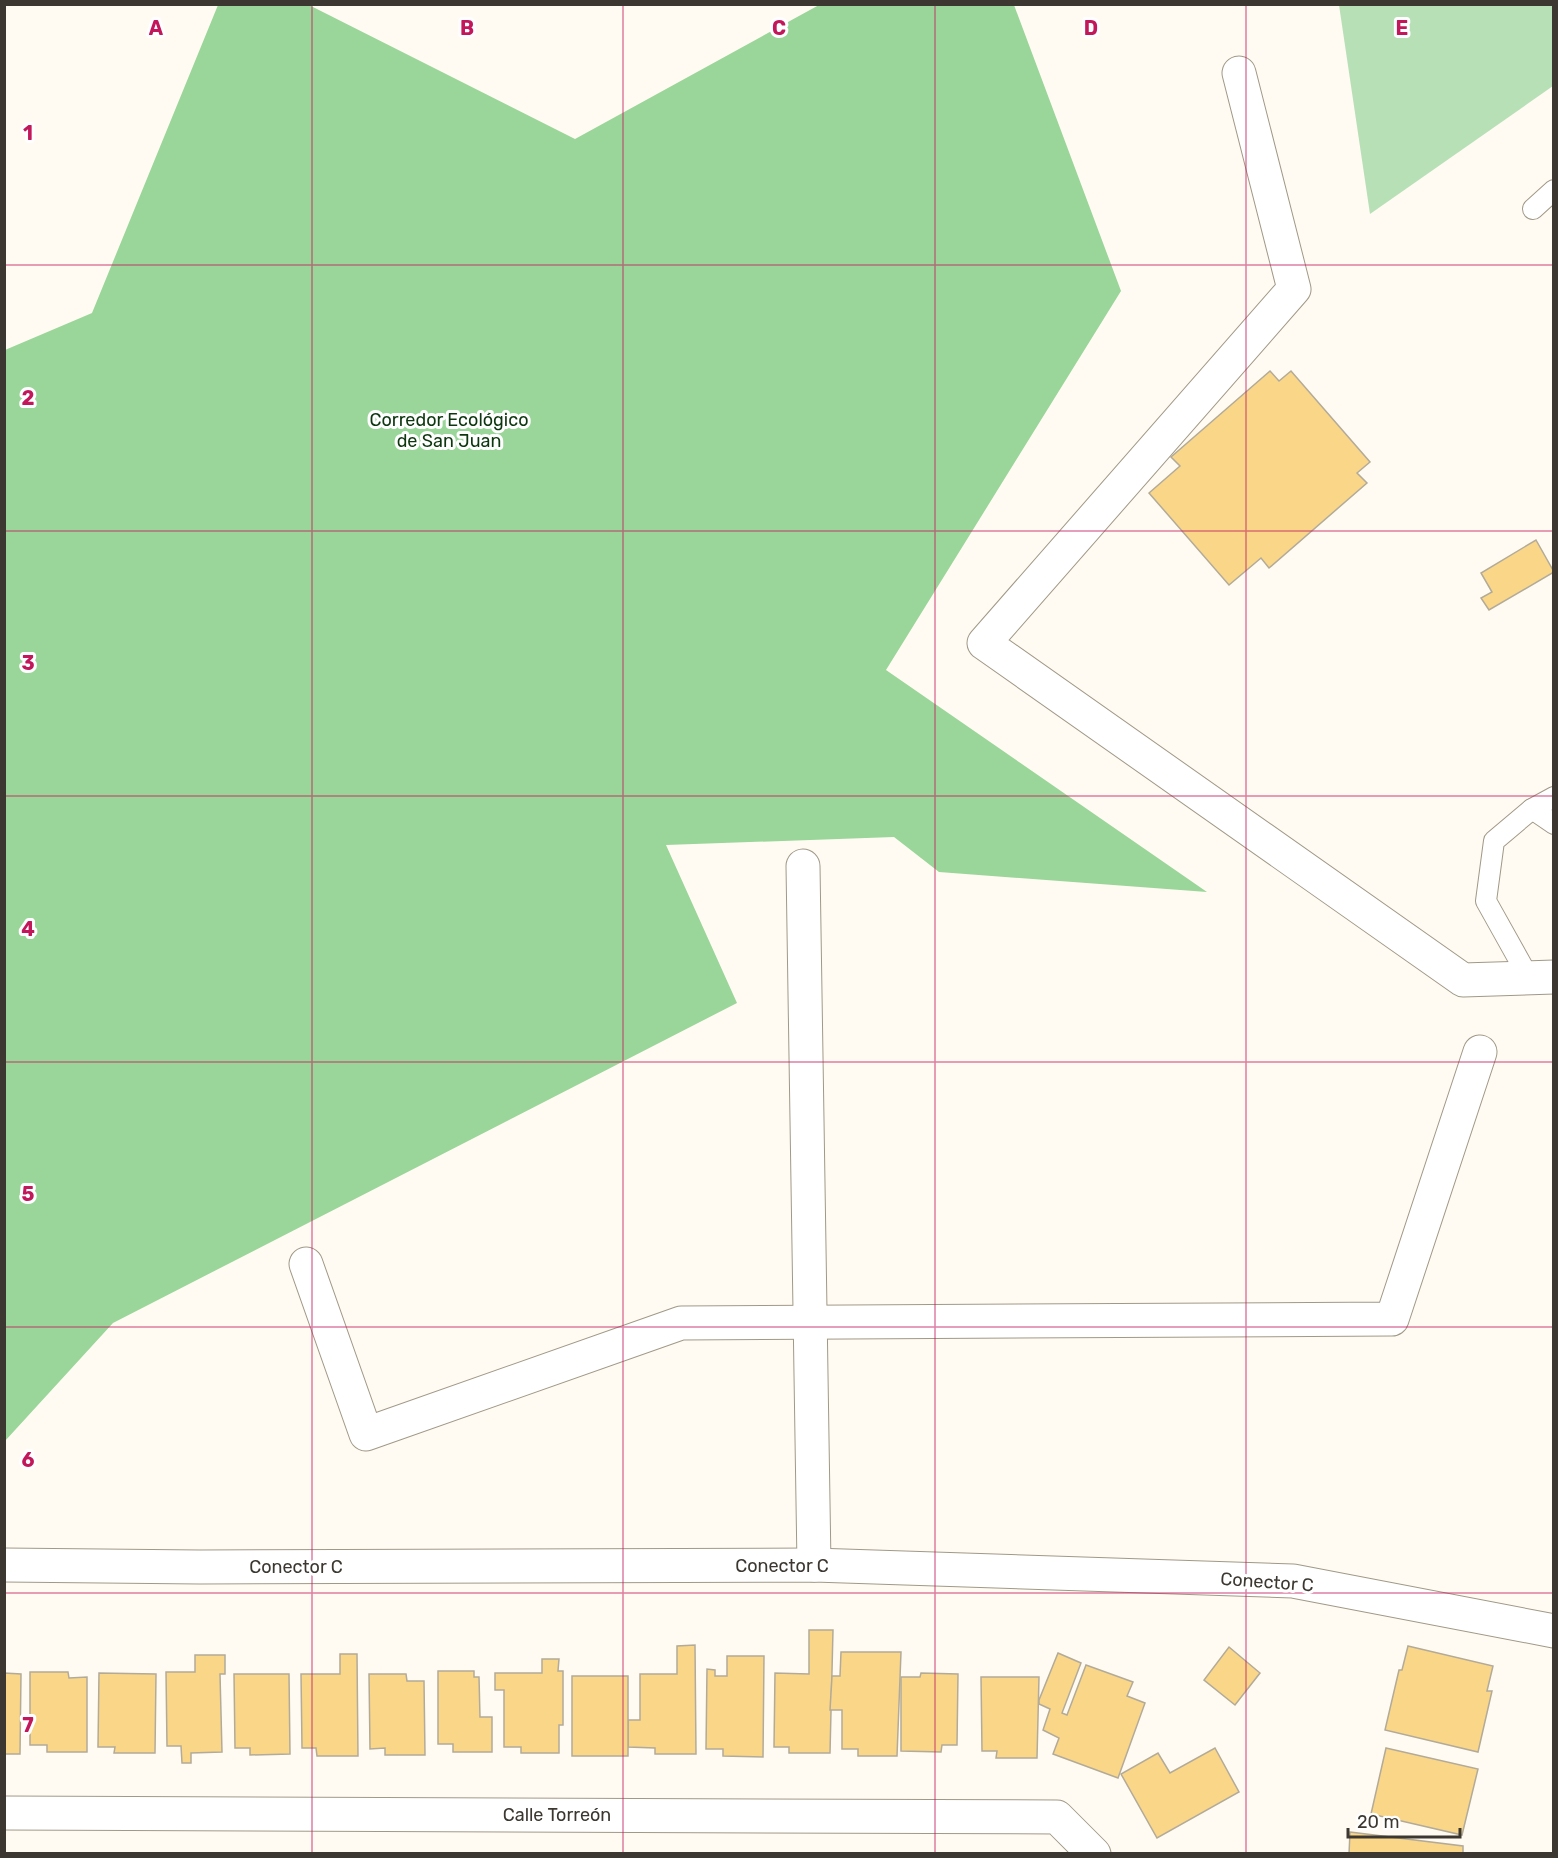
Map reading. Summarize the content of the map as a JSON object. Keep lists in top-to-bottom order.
{
  "streets": {
    "street": ["Conector C", "Calle Torreón"]
  },
  "parks": ["Corredor Ecológico de San Juan"],
  "scale_bar": "20 m",
  "grid": {
    "columns": [
      "A",
      "B",
      "C",
      "D",
      "E"
    ],
    "rows": [
      "1",
      "2",
      "3",
      "4",
      "5",
      "6",
      "7"
    ]
  }
}
